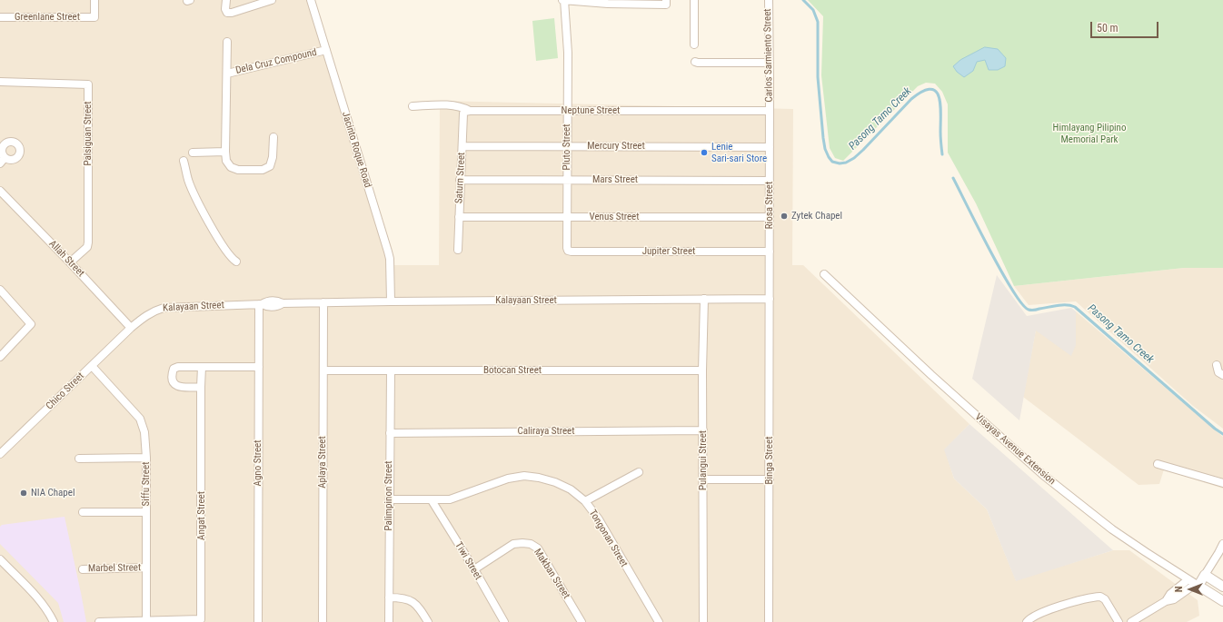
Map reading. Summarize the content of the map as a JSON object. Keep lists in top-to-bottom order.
{
  "streets": {
    "street": [
      "Greenlane Street",
      "Carlos Sarmiento Street",
      "Dela Cruz Compound",
      "Neptune Street",
      "Palsiguan Street",
      "Mercury Street",
      "Pluto Street",
      "Jacinto Roque Road",
      "Saturn Street",
      "Mars Street",
      "Riosa Street",
      "Venus Street",
      "Jupiter Street",
      "Allah Street",
      "Kalayaan Street",
      "Botocan Street",
      "Chico Street",
      "Caliraya Street",
      "Visayas Avenue Extension",
      "Pulangui Street",
      "Binga Street",
      "Aplaya Street",
      "Agno Street",
      "Siffu Street",
      "Palimpinon Street",
      "Angat Street",
      "Tongonan Street",
      "Tiwi Street",
      "Marbel Street",
      "Makban Street"
    ]
  },
  "crossings": [
    ["Carlos Sarmiento Street", "Neptune Street"],
    ["Carlos Sarmiento Street", "Riosa Street"],
    ["Dela Cruz Compound", "Jacinto Roque Road"],
    ["Neptune Street", "Pluto Street"],
    ["Neptune Street", "Saturn Street"],
    ["Neptune Street", "Riosa Street"],
    ["Palsiguan Street", "Allah Street"],
    ["Mercury Street", "Pluto Street"],
    ["Mercury Street", "Saturn Street"],
    ["Mercury Street", "Riosa Street"],
    ["Pluto Street", "Mars Street"],
    ["Pluto Street", "Venus Street"],
    ["Pluto Street", "Jupiter Street"],
    ["Jacinto Roque Road", "Kalayaan Street"],
    ["Saturn Street", "Mars Street"],
    ["Saturn Street", "Venus Street"],
    ["Mars Street", "Riosa Street"],
    ["Riosa Street", "Venus Street"],
    ["Riosa Street", "Jupiter Street"],
    ["Riosa Street", "Kalayaan Street"],
    ["Riosa Street", "Binga Street"],
    ["Allah Street", "Kalayaan Street"],
    ["Allah Street", "Chico Street"],
    ["Kalayaan Street", "Chico Street"],
    ["Kalayaan Street", "Pulangui Street"],
    ["Kalayaan Street", "Binga Street"],
    ["Kalayaan Street", "Aplaya Street"],
    ["Kalayaan Street", "Agno Street"],
    ["Botocan Street", "Pulangui Street"],
    ["Botocan Street", "Aplaya Street"],
    ["Botocan Street", "Palimpinon Street"],
    ["Chico Street", "Siffu Street"],
    ["Caliraya Street", "Pulangui Street"],
    ["Caliraya Street", "Palimpinon Street"],
    ["Siffu Street", "Angat Street"],
    ["Siffu Street", "Marbel Street"],
    ["Palimpinon Street", "Tongonan Street"],
    ["Tongonan Street", "Tiwi Street"],
    ["Tiwi Street", "Makban Street"]
  ],
  "water": ["Pasong Tamo Creek"],
  "parks": ["Himlayang Pilipino Memorial Park"],
  "places": ["Lenie Sari-sari Store", "Zytek Chapel", "NIA Chapel"],
  "scale_bar": "50 m",
  "north": "left"
}
